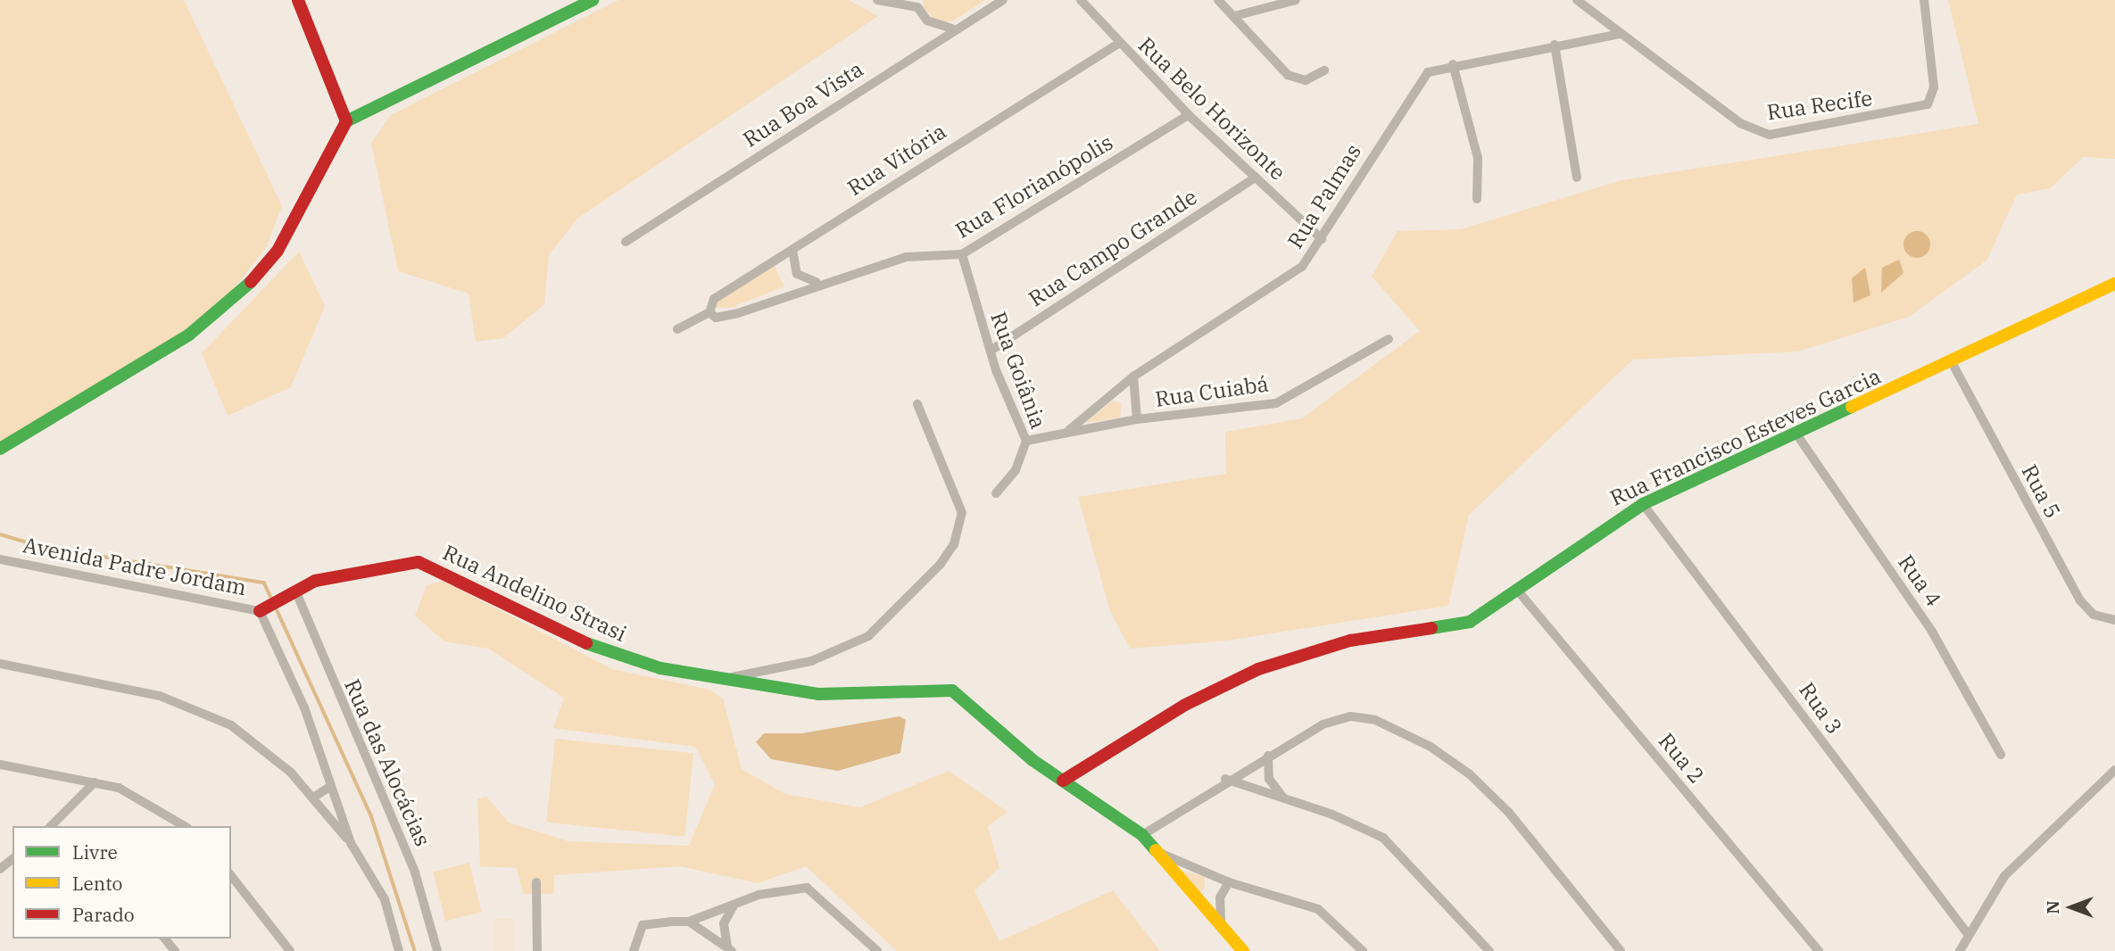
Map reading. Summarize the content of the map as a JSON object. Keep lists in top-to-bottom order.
{
  "streets": {
    "street": [
      "Rua Boa Vista",
      "Rua Recife",
      "Rua Belo Horizonte",
      "Rua Vitória",
      "Rua Florianópolis",
      "Rua Palmas",
      "Rua Campo Grande",
      "Rua Goiânia",
      "Rua Cuiabá",
      "Rua Francisco Esteves Garcia",
      "Rua 5",
      "Avenida Padre Jordam",
      "Rua 4",
      "Rua Andelino Strasi",
      "Rua 3",
      "Rua 2",
      "Rua das Alocácias"
    ]
  },
  "crossings": [
    ["Rua Recife", "Rua Palmas"],
    ["Rua Belo Horizonte", "Rua Vitória"],
    ["Rua Belo Horizonte", "Rua Florianópolis"],
    ["Rua Belo Horizonte", "Rua Palmas"],
    ["Rua Belo Horizonte", "Rua Campo Grande"],
    ["Rua Vitória", "Rua Florianópolis"],
    ["Rua Florianópolis", "Rua Goiânia"],
    ["Rua Palmas", "Rua Cuiabá"],
    ["Rua Campo Grande", "Rua Goiânia"],
    ["Rua Goiânia", "Rua Cuiabá"],
    ["Rua Francisco Esteves Garcia", "Rua 5"],
    ["Rua Francisco Esteves Garcia", "Rua 4"],
    ["Rua Francisco Esteves Garcia", "Rua Andelino Strasi"],
    ["Rua Francisco Esteves Garcia", "Rua 3"],
    ["Rua Francisco Esteves Garcia", "Rua 2"],
    ["Avenida Padre Jordam", "Rua Andelino Strasi"],
    ["Rua Andelino Strasi", "Rua das Alocácias"]
  ],
  "legend": ["Livre", "Lento", "Parado"],
  "north": "left"
}
